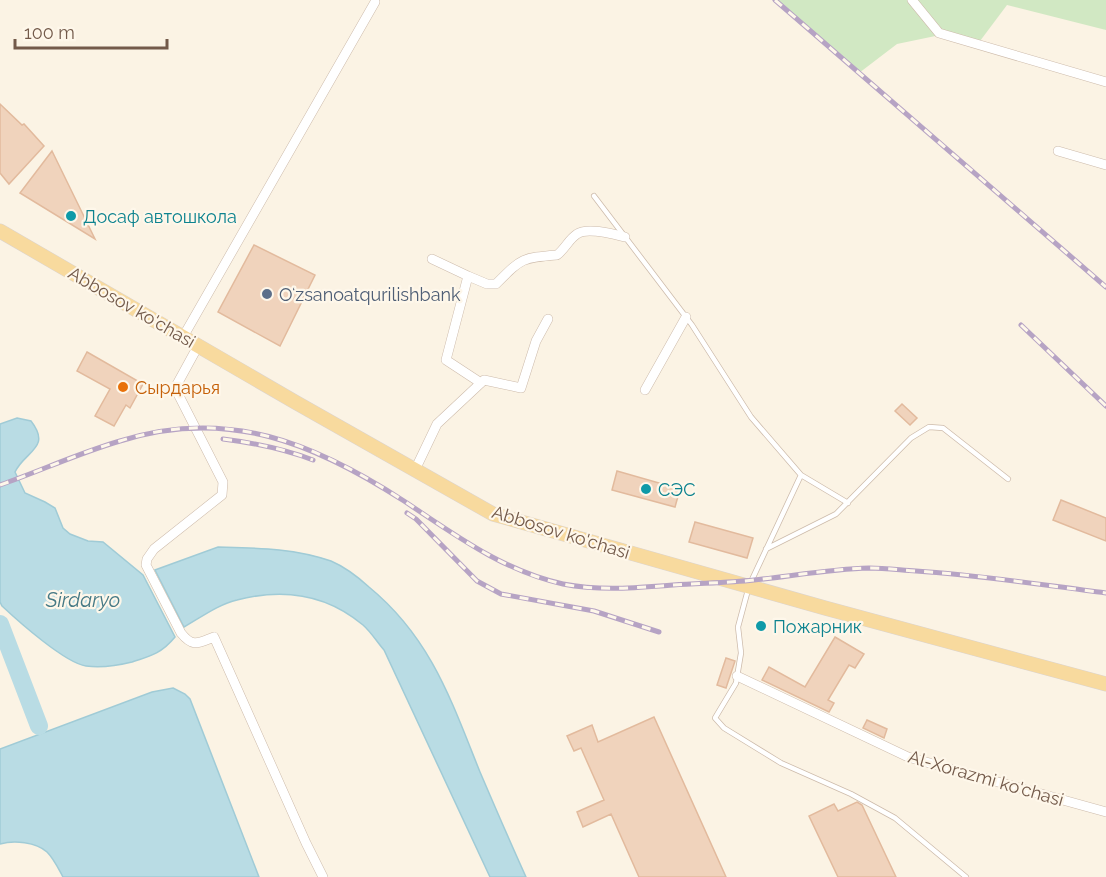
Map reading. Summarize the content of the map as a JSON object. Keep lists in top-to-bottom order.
{
  "streets": {
    "main road": ["Abbosov ko'chasi"],
    "street": ["Al-Xorazmi ko'chasi"]
  },
  "water": ["Sirdaryo"],
  "places": [
    "Досаф автошкола",
    "Oʻzsanoatqurilishbank",
    "Сырдарья",
    "СЭС",
    "Пожарник"
  ],
  "scale_bar": "100 m"
}
